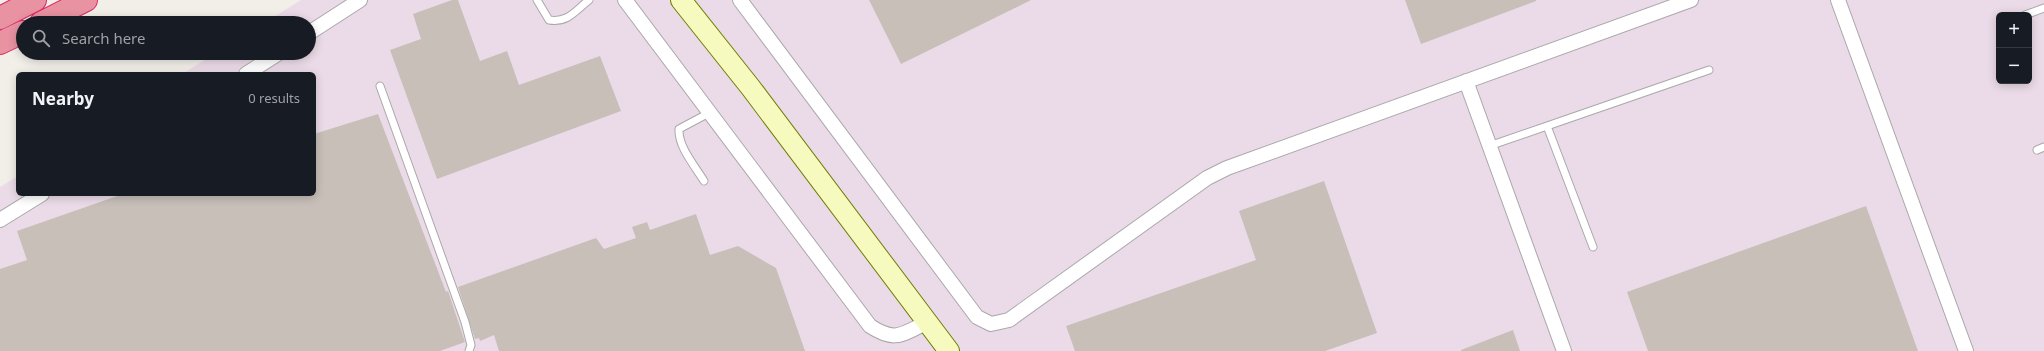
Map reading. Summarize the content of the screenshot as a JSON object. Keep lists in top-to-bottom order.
{
  "page": {
    "map_buttons": ["+", "−"],
    "search": "Search here",
    "heading": ["Nearby", "0 results"]
  }
}
